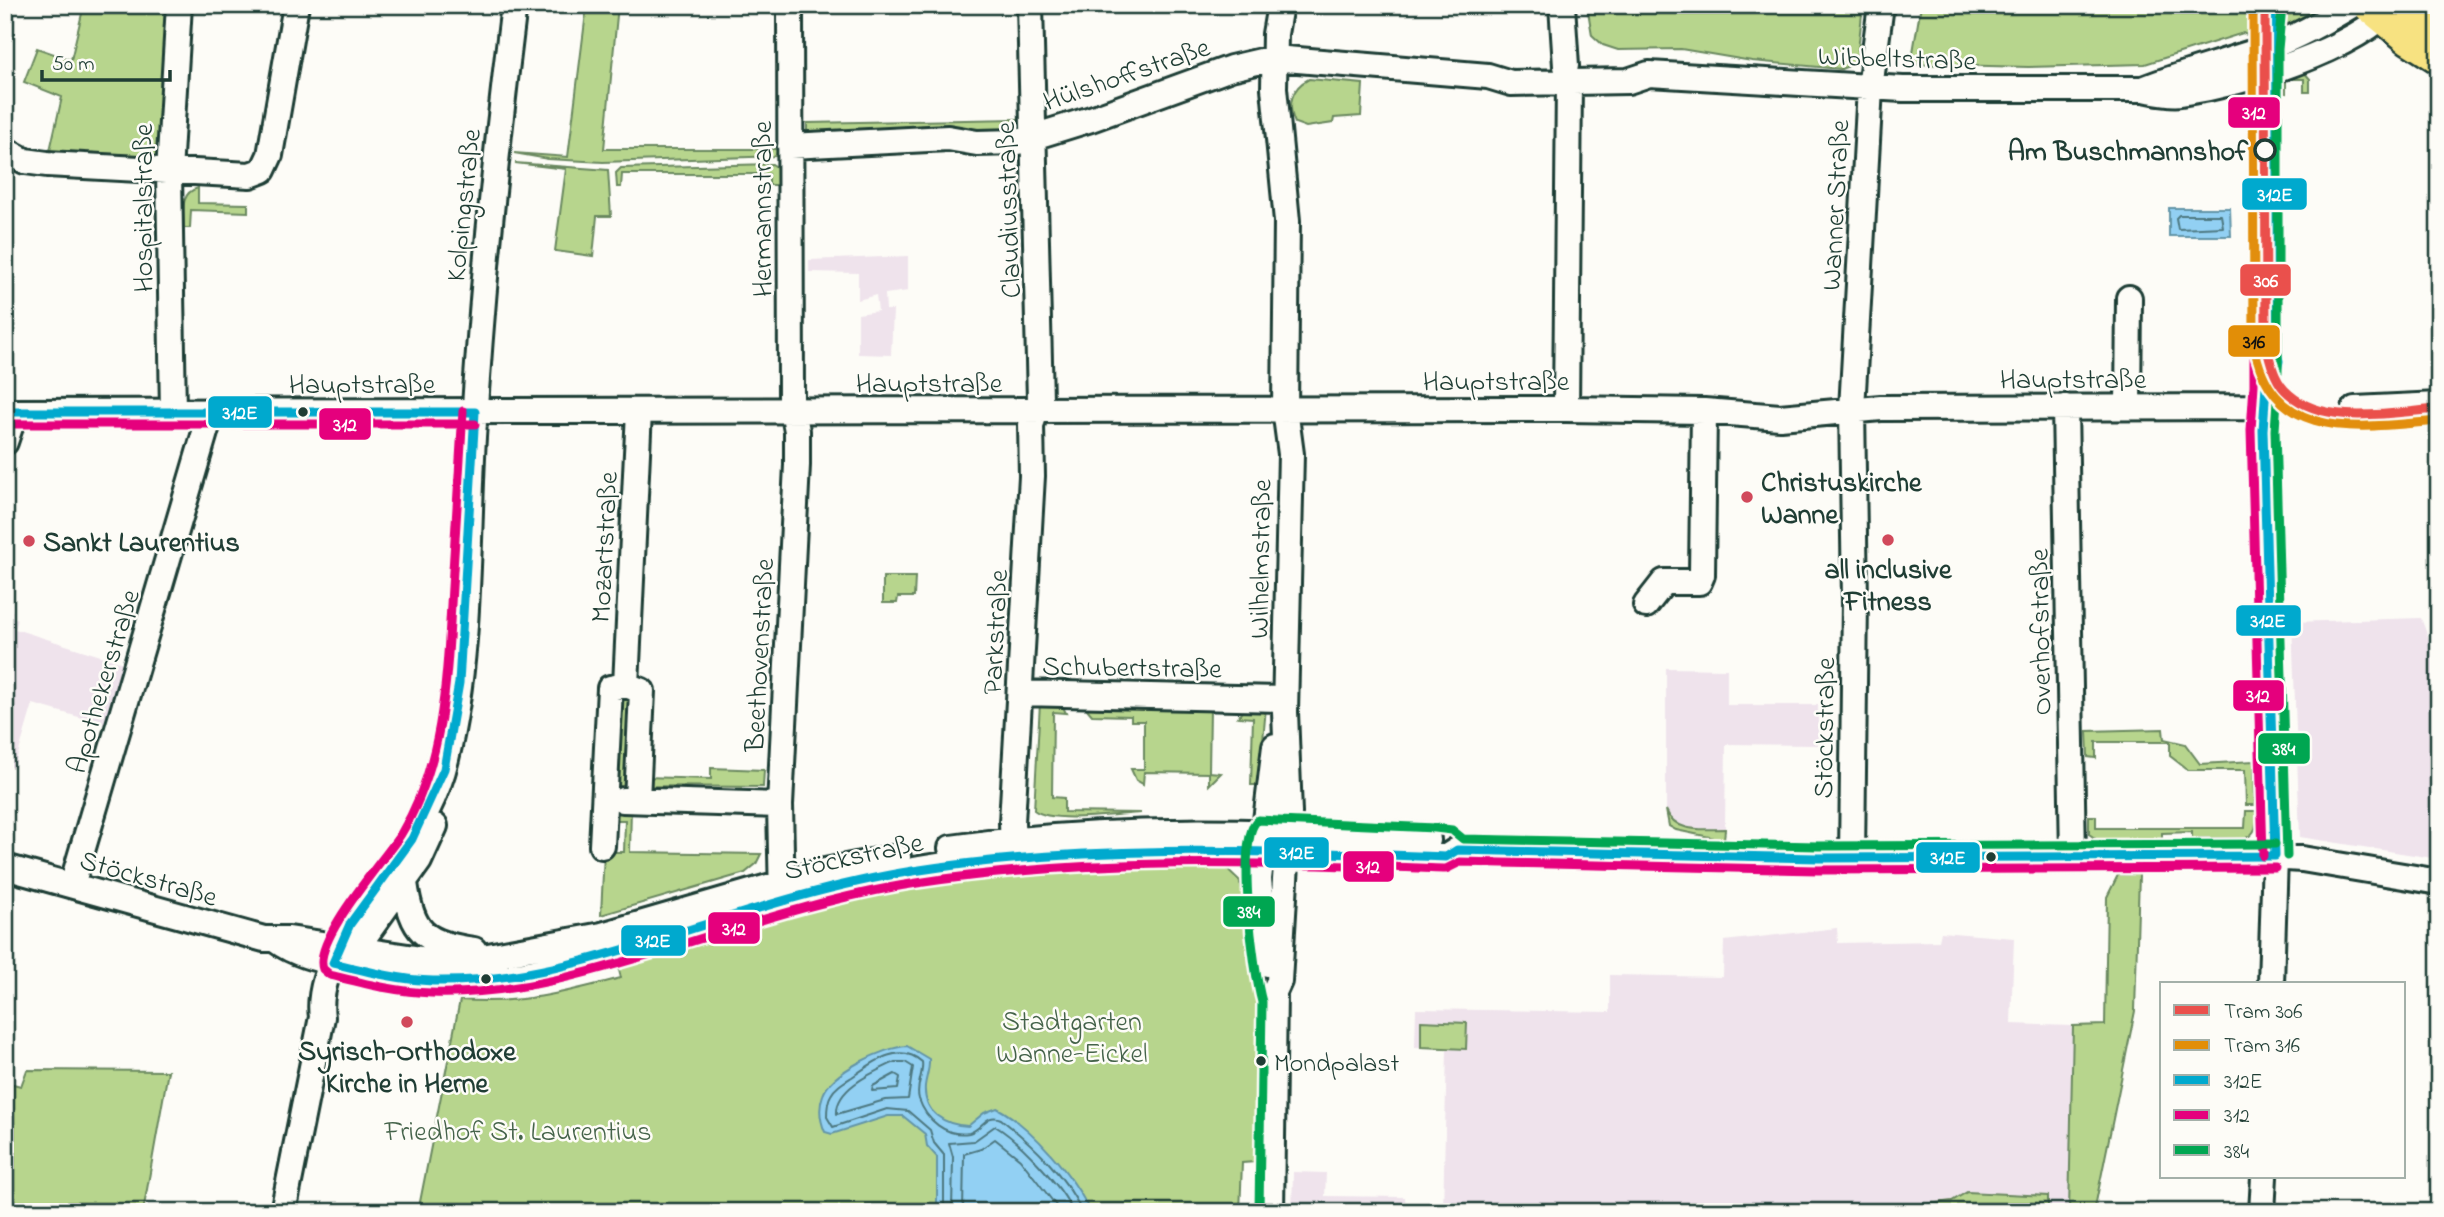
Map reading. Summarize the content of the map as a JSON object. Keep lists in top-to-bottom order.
{
  "streets": {
    "street": [
      "Wibbeltstraße",
      "Hülshoffstraße",
      "Kolpingstraße",
      "Wanner Straße",
      "Hospitalstraße",
      "Hermannstraße",
      "Claudiusstraße",
      "Hauptstraße",
      "Mozartstraße",
      "Wilhelmstraße",
      "Parkstraße",
      "Overhofstraße",
      "Beethovenstraße",
      "Schubertstraße",
      "Apothekerstraße",
      "Stöckstraße"
    ]
  },
  "crossings": [
    ["Wibbeltstraße", "Hülshoffstraße"],
    ["Wibbeltstraße", "Wanner Straße"],
    ["Hülshoffstraße", "Hermannstraße"],
    ["Hülshoffstraße", "Claudiusstraße"],
    ["Hülshoffstraße", "Wilhelmstraße"],
    ["Kolpingstraße", "Hauptstraße"],
    ["Wanner Straße", "Hauptstraße"],
    ["Wanner Straße", "Stöckstraße"],
    ["Hospitalstraße", "Hauptstraße"],
    ["Hermannstraße", "Hauptstraße"],
    ["Hermannstraße", "Beethovenstraße"],
    ["Claudiusstraße", "Hauptstraße"],
    ["Claudiusstraße", "Parkstraße"],
    ["Hauptstraße", "Mozartstraße"],
    ["Hauptstraße", "Wilhelmstraße"],
    ["Hauptstraße", "Parkstraße"],
    ["Hauptstraße", "Overhofstraße"],
    ["Hauptstraße", "Beethovenstraße"],
    ["Hauptstraße", "Apothekerstraße"],
    ["Hauptstraße", "Stöckstraße"],
    ["Wilhelmstraße", "Schubertstraße"],
    ["Wilhelmstraße", "Stöckstraße"],
    ["Parkstraße", "Schubertstraße"],
    ["Parkstraße", "Stöckstraße"],
    ["Overhofstraße", "Stöckstraße"],
    ["Beethovenstraße", "Stöckstraße"],
    ["Apothekerstraße", "Stöckstraße"]
  ],
  "parks": ["Stadtgarten Wanne-Eickel", "Friedhof St. Laurentius"],
  "places": [
    "Am Buschmannshof",
    "Christuskirche Wanne",
    "all inclusive Fitness",
    "Sankt Laurentius",
    "Syrisch-Orthodoxe Kirche in Herne",
    "Mondpalast"
  ],
  "lines": [
    "tram line 306",
    "tram line 316",
    "transit line 312E",
    "transit line 312",
    "transit line 384"
  ],
  "legend": [
    "Tram 306",
    "Tram 316",
    "312E",
    "312",
    "384"
  ],
  "scale_bar": "50 m"
}
